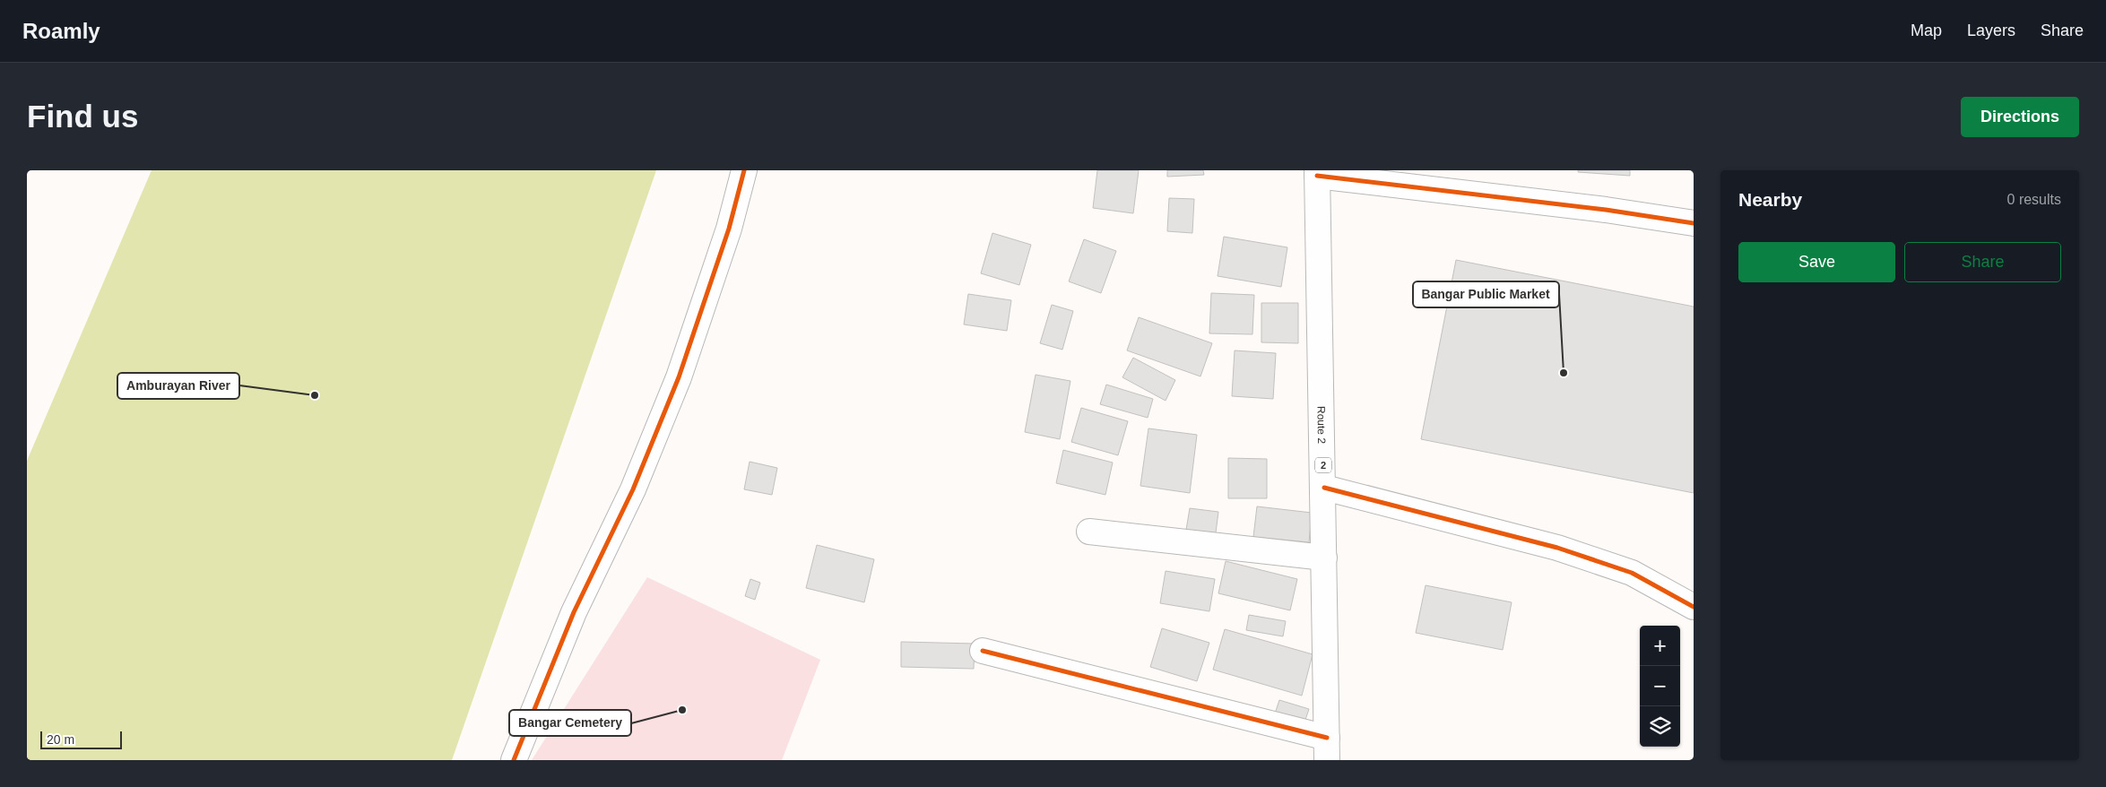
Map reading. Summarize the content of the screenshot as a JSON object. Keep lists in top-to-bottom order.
{
  "streets": {
    "main road": ["Route 2", "2"]
  },
  "places": ["Bangar Public Market", "Amburayan River", "Bangar Cemetery"],
  "scale_bar": "20 m",
  "page": {
    "header": "Roamly",
    "nav": ["Map", "Layers", "Share"],
    "buttons": [
      "Directions",
      ["Save", "Share"]
    ],
    "title": "Find us",
    "heading": ["Nearby", "0 results"],
    "map_buttons": ["+", "−"],
    "scale": "20 m"
  }
}
